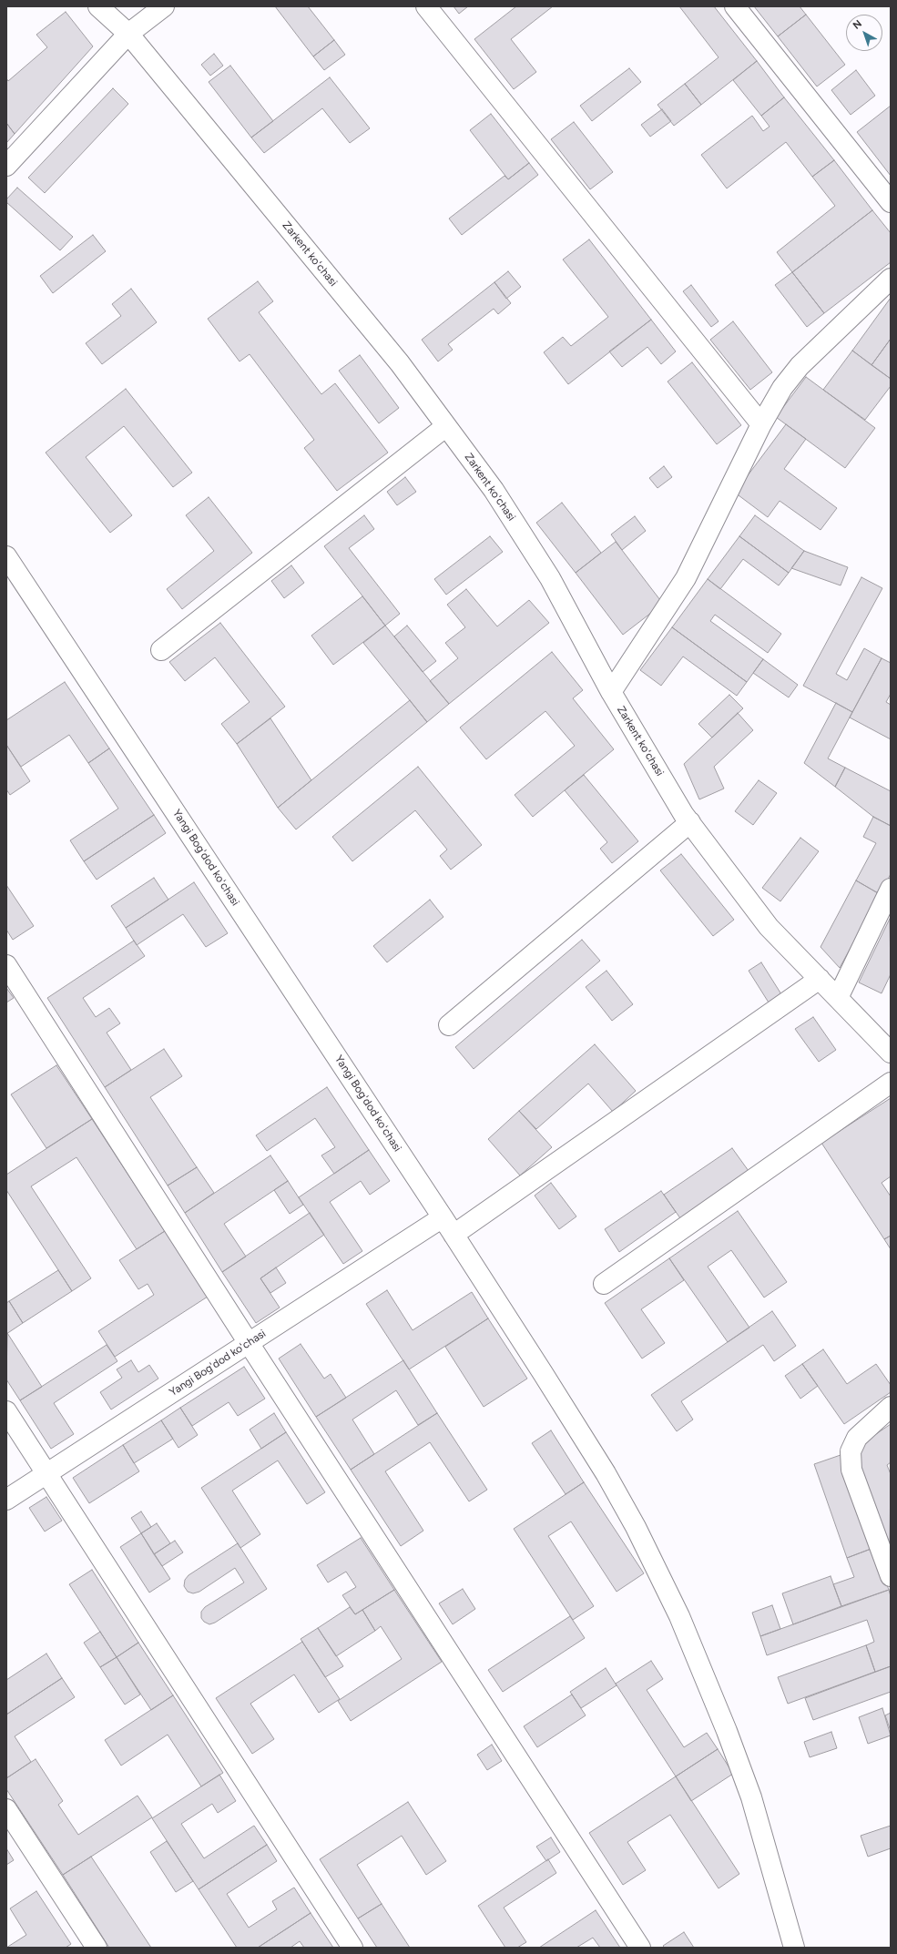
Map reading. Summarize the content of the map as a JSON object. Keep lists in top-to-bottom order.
{
  "streets": {
    "street": ["Zarkent koʻchasi", "Yangi Bogʻdod koʻchasi"]
  },
  "north": "top left"
}
